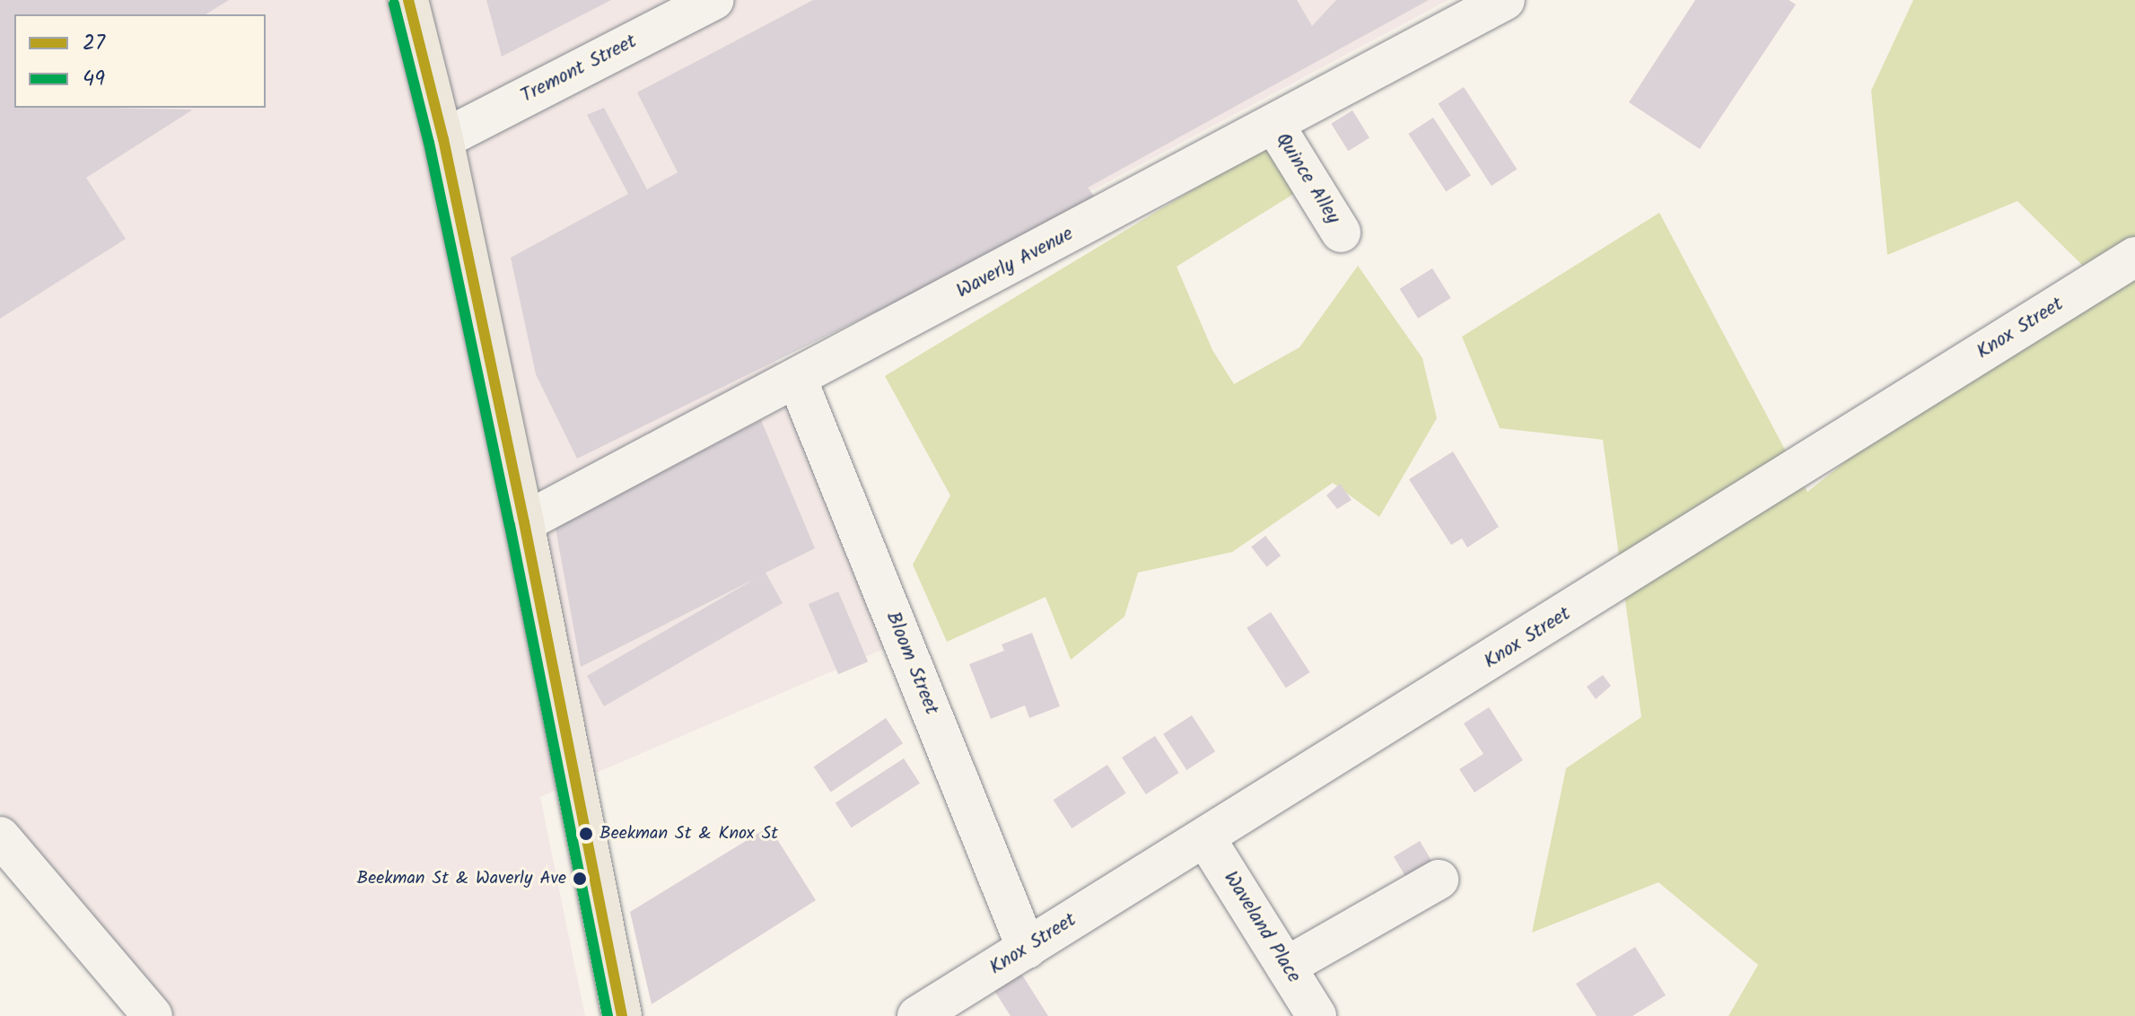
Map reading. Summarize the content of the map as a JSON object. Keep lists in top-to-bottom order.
{
  "streets": {
    "street": [
      "Tremont Street",
      "Quince Alley",
      "Waverly Avenue",
      "Knox Street",
      "Bloom Street",
      "Waveland Place"
    ]
  },
  "crossings": [
    ["Quince Alley", "Waverly Avenue"],
    ["Waverly Avenue", "Bloom Street"],
    ["Knox Street", "Bloom Street"],
    ["Knox Street", "Waveland Place"]
  ],
  "places": ["Beekman St & Knox St", "Beekman St & Waverly Ave"],
  "lines": ["transit line 27", "transit line 49"],
  "legend": ["27", "49"]
}
